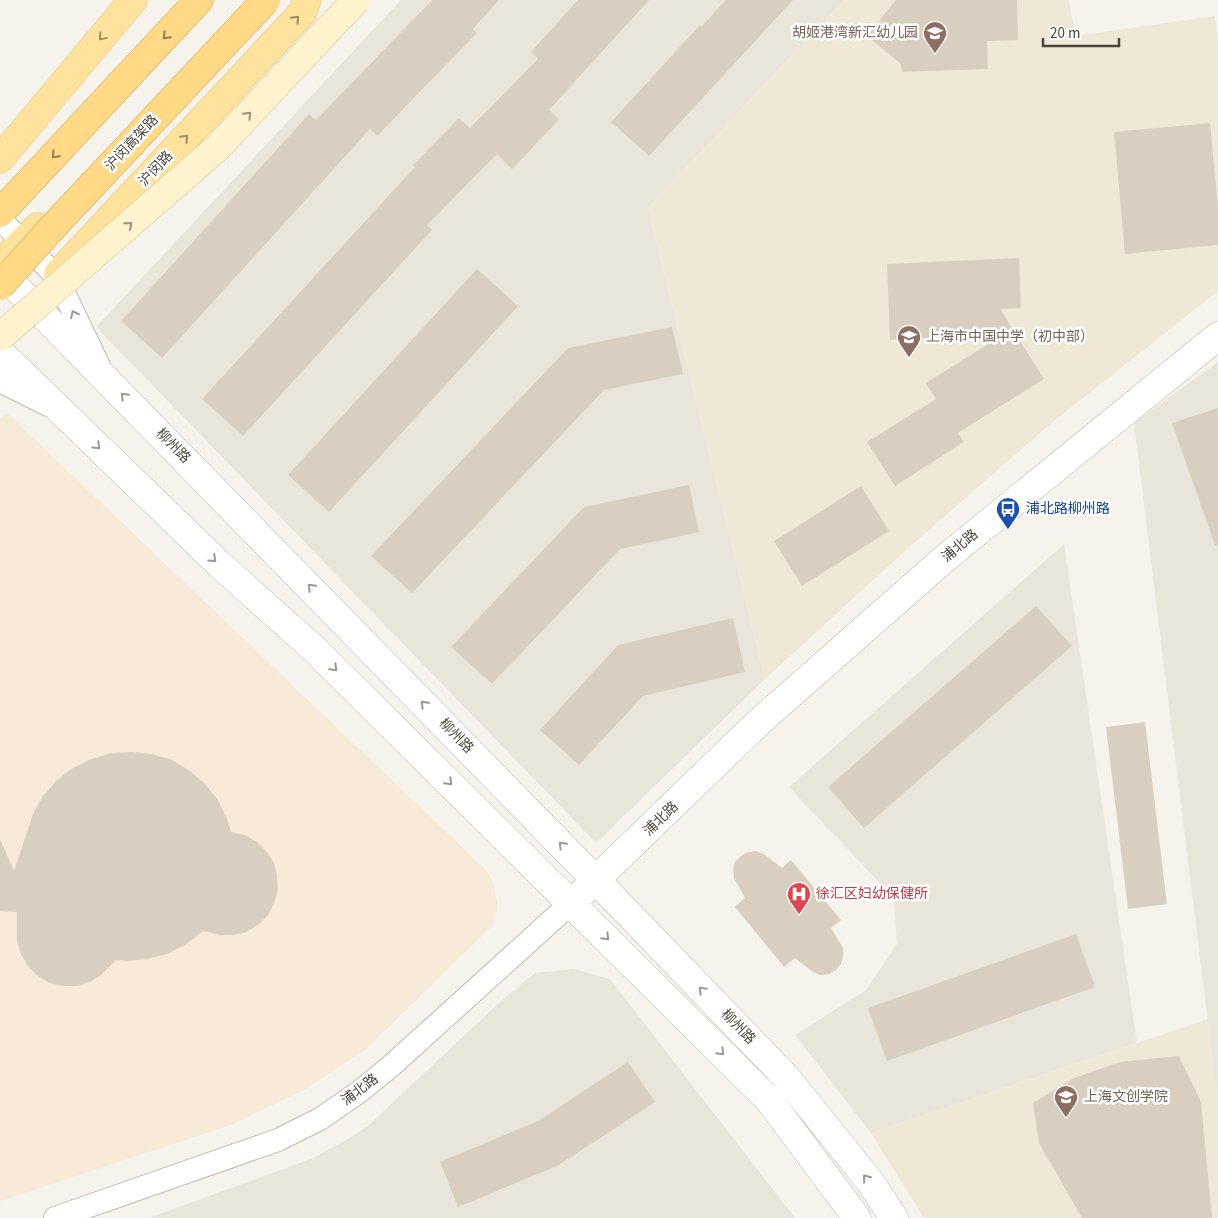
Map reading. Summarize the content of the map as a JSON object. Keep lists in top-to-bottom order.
{
  "streets": {
    "highway": ["沪闵高架路"],
    "main road": ["沪闵路"],
    "street": ["柳州路", "浦北路"]
  },
  "crossings": [
    ["沪闵路", "柳州路"],
    ["柳州路", "浦北路"]
  ],
  "places": {
    "school or university": ["胡姬港湾新汇幼儿园", "上海市中国中学（初中部）", "上海文创学院"],
    "bus stop": ["浦北路柳州路"],
    "hospital": ["徐汇区妇幼保健所"]
  },
  "scale_bar": "20 m"
}
